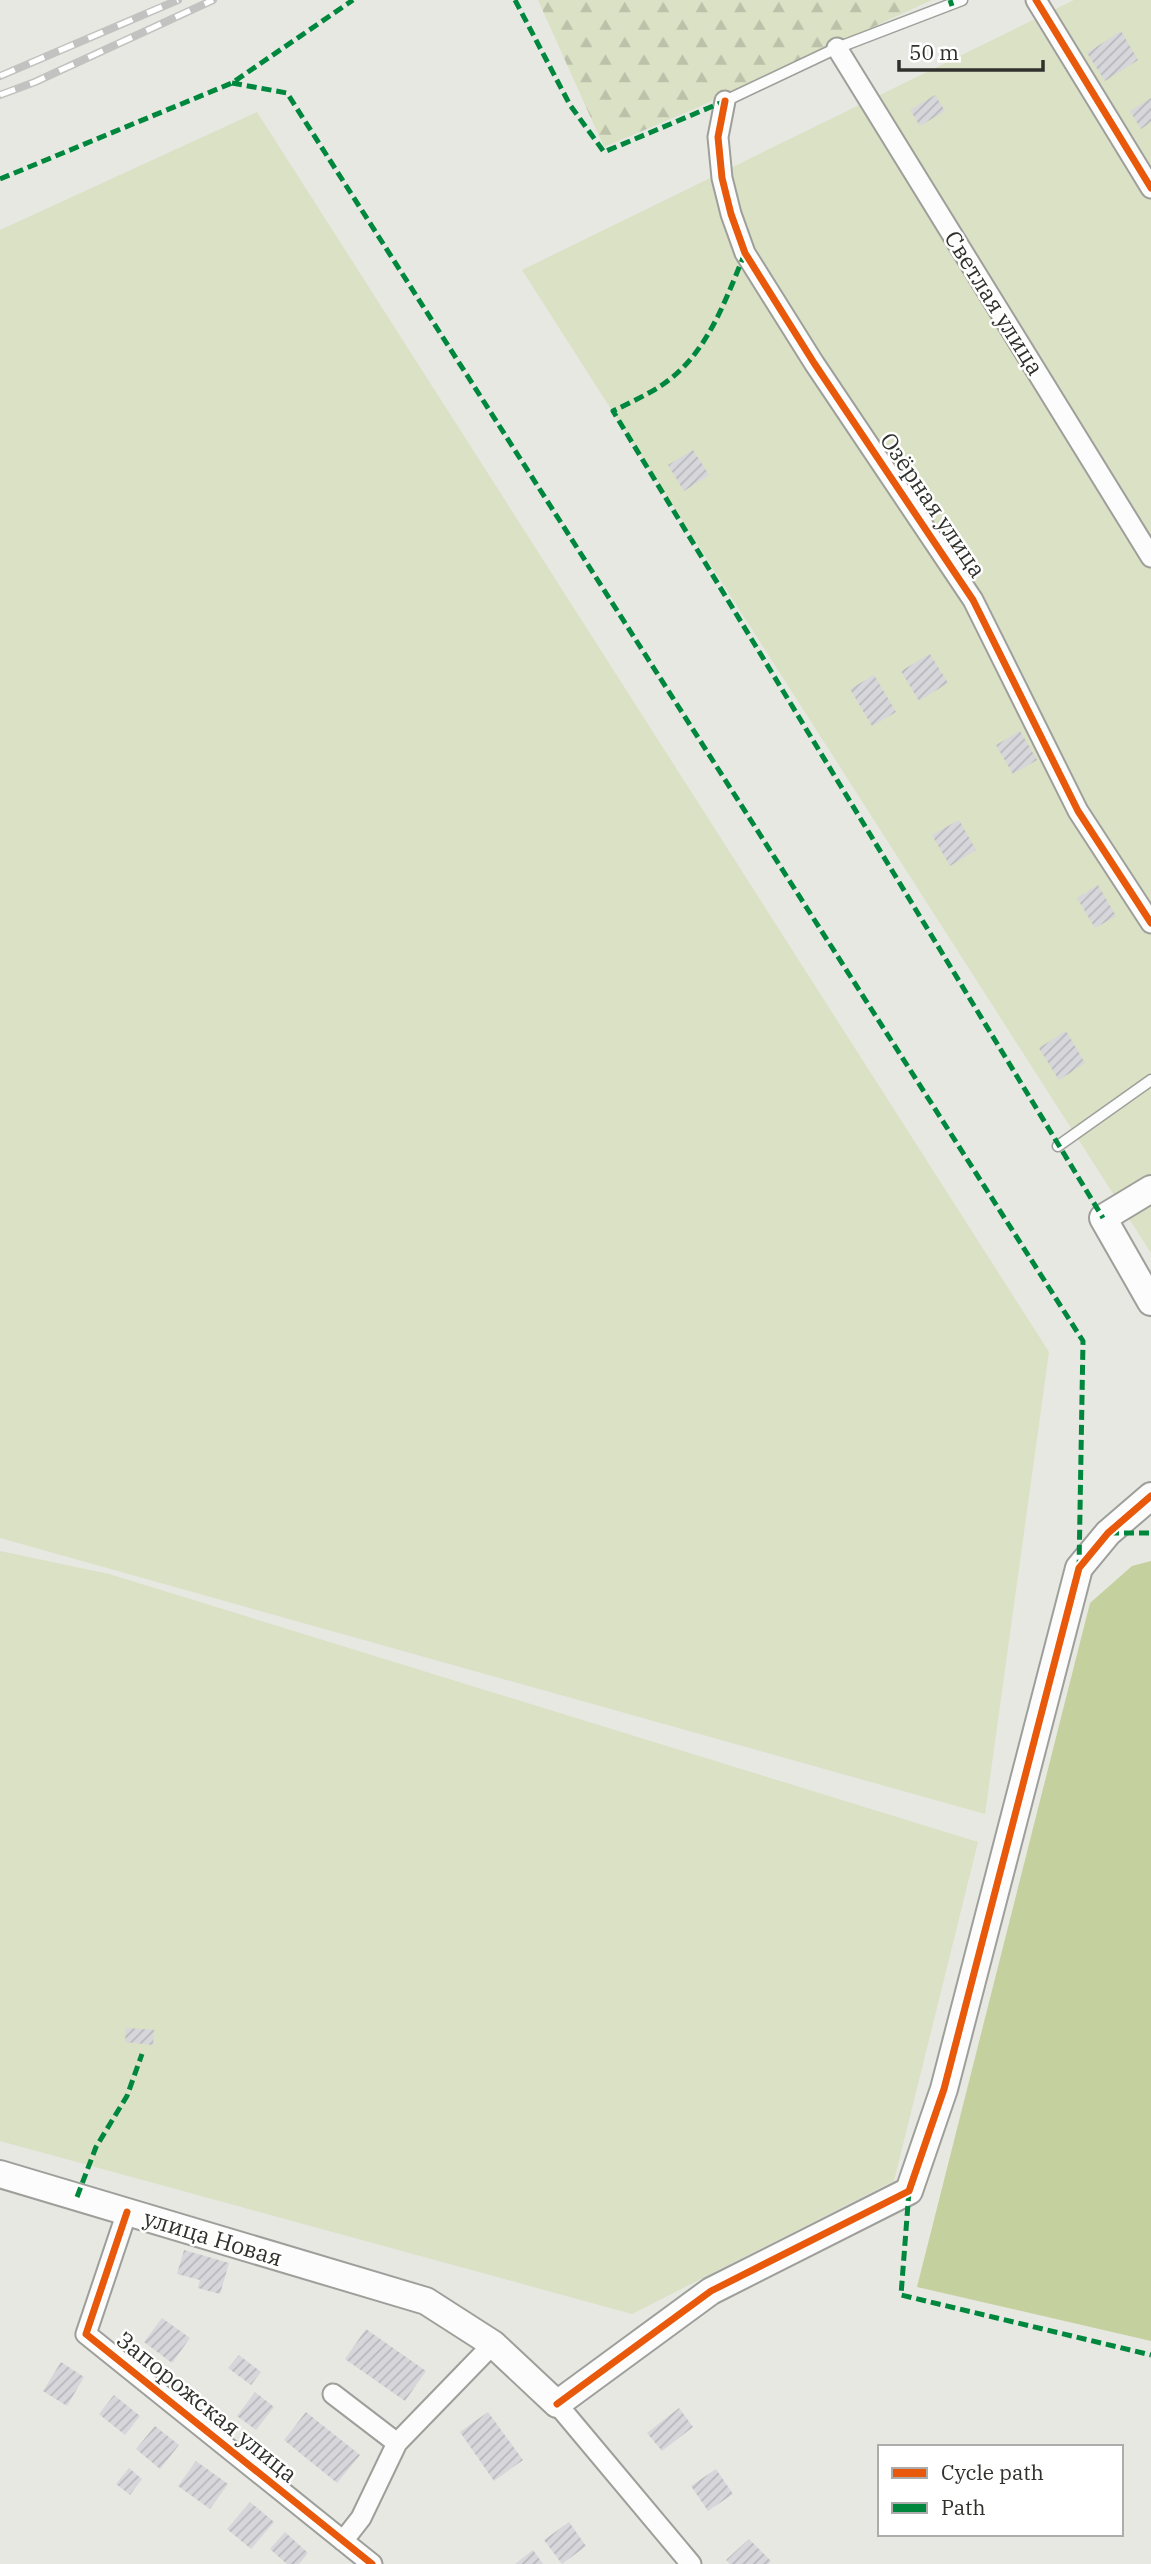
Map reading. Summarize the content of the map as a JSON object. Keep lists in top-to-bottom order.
{
  "streets": {
    "street": [
      "Светлая улица",
      "Озёрная улица",
      "улица Новая",
      "Запорожская улица"
    ]
  },
  "crossings": [
    ["улица Новая", "Запорожская улица"]
  ],
  "legend": ["Cycle path", "Path"],
  "scale_bar": "50 m"
}
